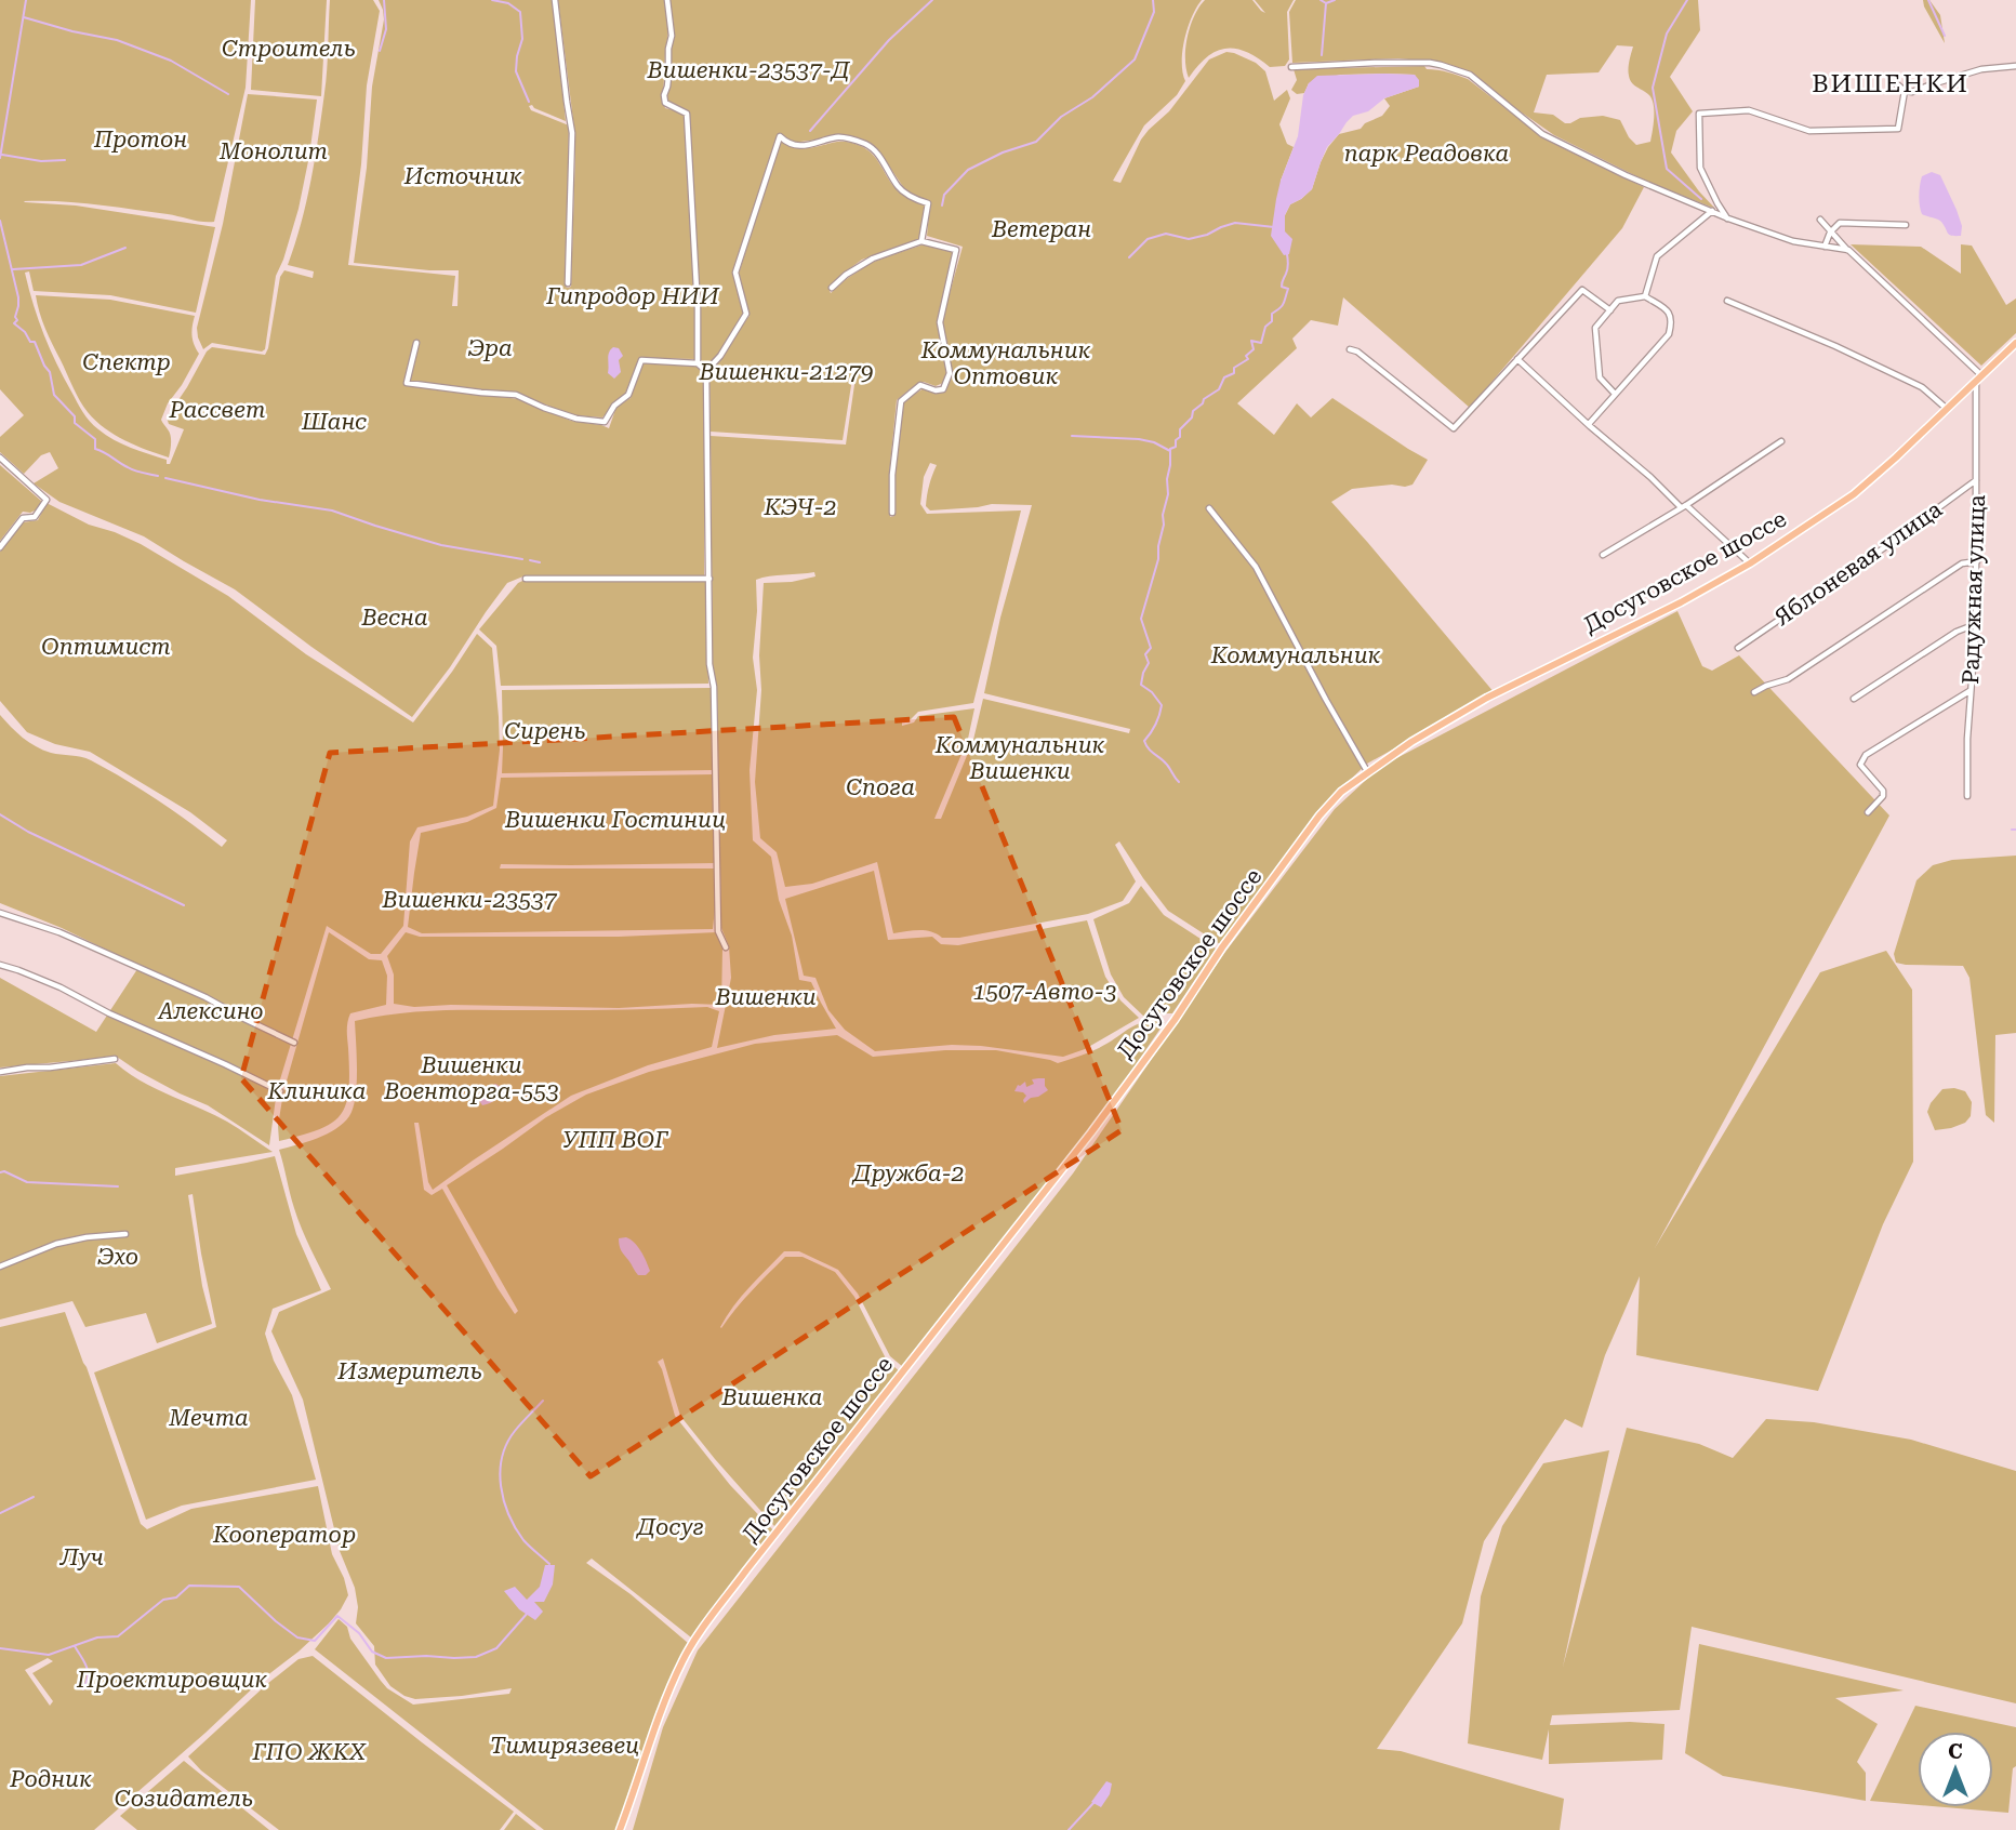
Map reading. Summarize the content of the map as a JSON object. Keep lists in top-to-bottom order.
{
  "streets": {
    "main road": ["Досуговское шоссе"],
    "street": ["Яблоневая улица", "Радужная улица"]
  },
  "crossings": [
    ["Яблоневая улица", "Радужная улица"],
    ["Досуговское шоссе", "Радужная улица"]
  ],
  "districts": ["ВИШЕНКИ"],
  "parks": [
    "Строитель",
    "Вишенки-23537-Д",
    "Протон",
    "Монолит",
    "парк Реадовка",
    "Источник",
    "Ветеран",
    "Гипродор НИИ",
    "Эра",
    "Коммунальник Оптовик",
    "Спектр",
    "Вишенки-21279",
    "Рассвет",
    "Шанс",
    "КЭЧ-2",
    "Весна",
    "Оптимист",
    "Коммунальник",
    "Сирень",
    "Коммунальник Вишенки",
    "Спога",
    "Вишенки Гостиниц",
    "Вишенки-23537",
    "1507-Авто-3",
    "Вишенки",
    "Алексино",
    "Вишенки Военторга-553",
    "Клиника",
    "УПП ВОГ",
    "Дружба-2",
    "Эхо",
    "Измеритель",
    "Вишенка",
    "Мечта",
    "Досуг",
    "Кооператор",
    "Луч",
    "Проектировщик",
    "Тимирязевец",
    "ГПО ЖКХ",
    "Родник",
    "Созидатель"
  ],
  "north": "top"
}
